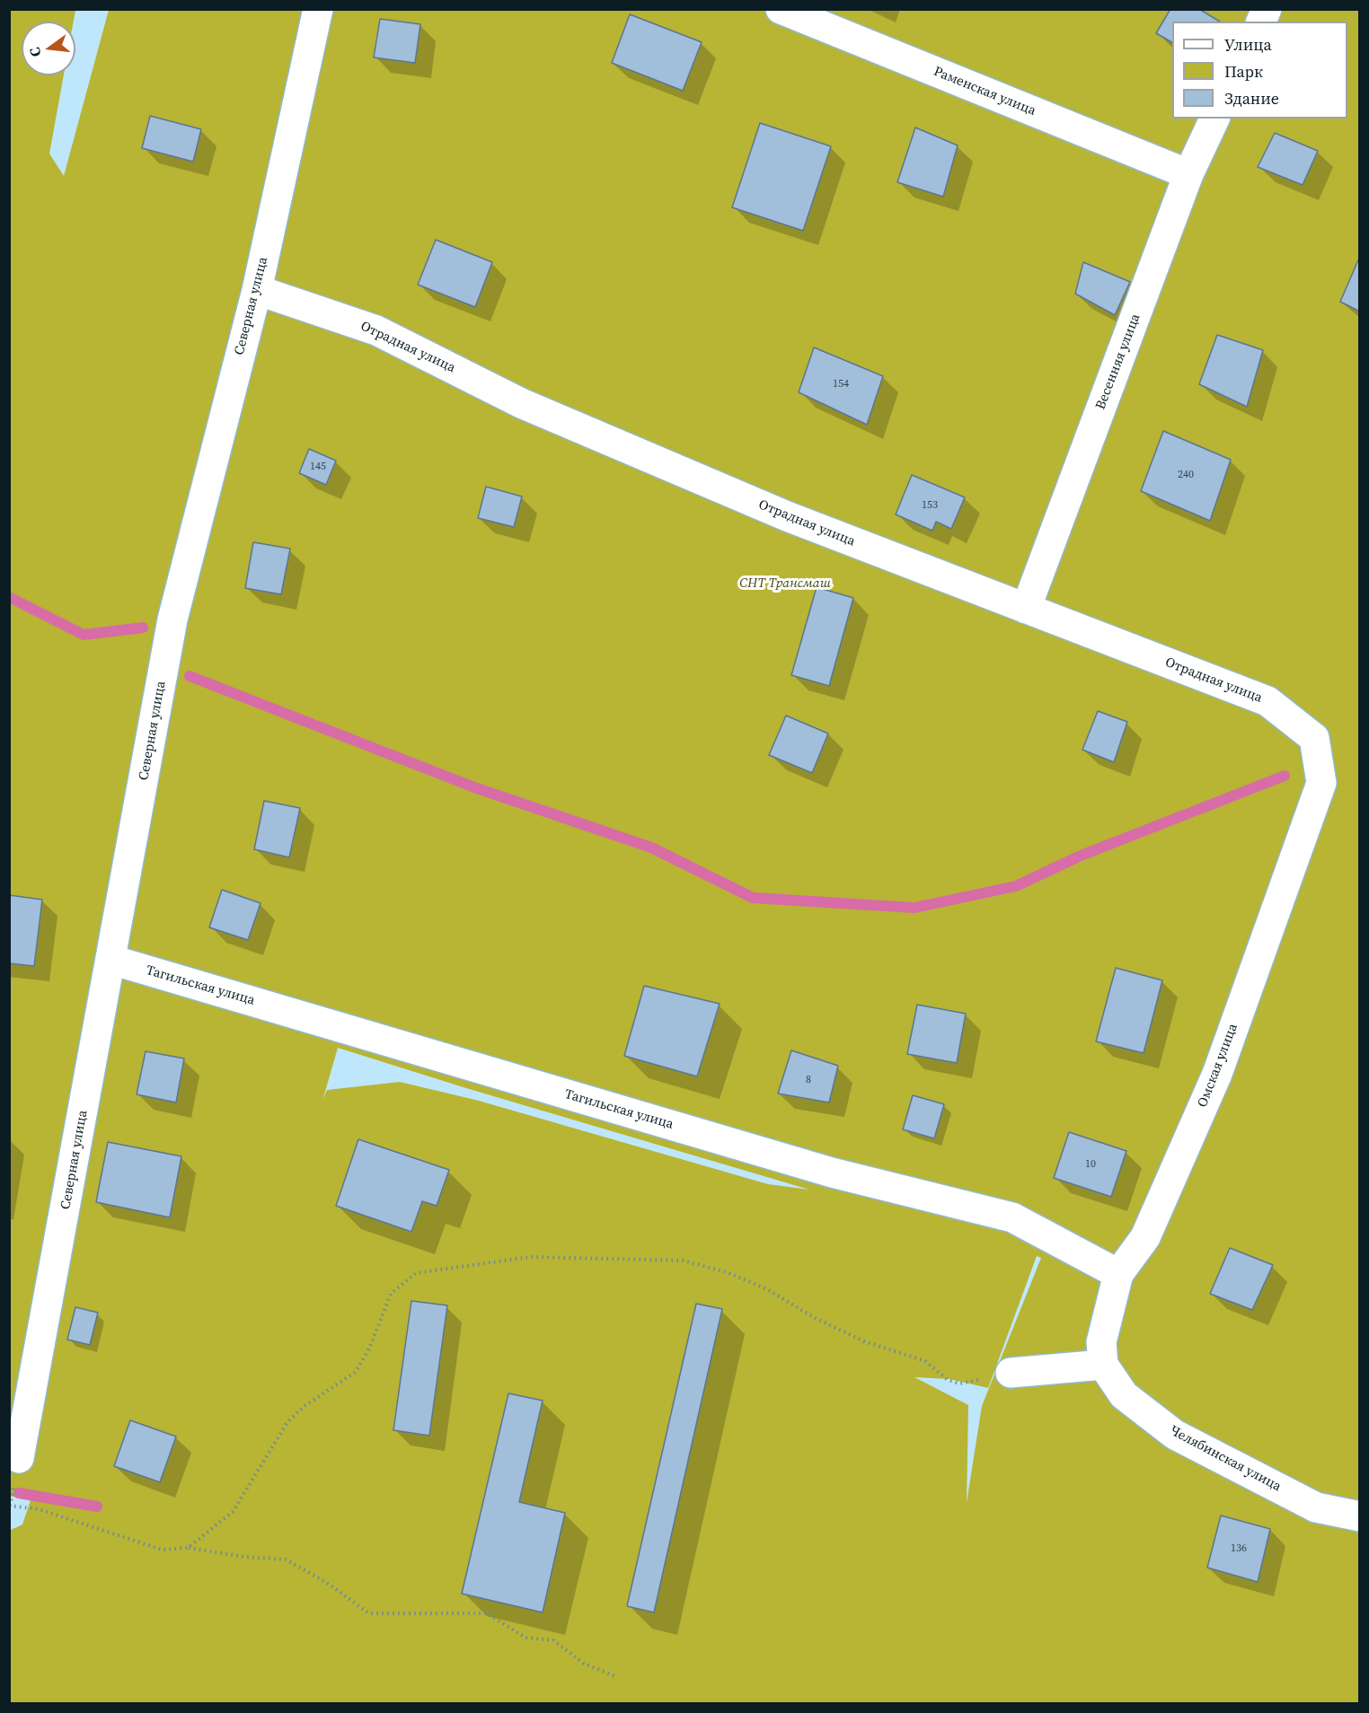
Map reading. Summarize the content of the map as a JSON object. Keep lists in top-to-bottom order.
{
  "streets": {
    "street": [
      "Раменская улица",
      "Северная улица",
      "Отрадная улица",
      "Весенняя улица",
      "Тагильская улица",
      "Омская улица",
      "Челябинская улица"
    ]
  },
  "crossings": [
    ["Раменская улица", "Весенняя улица"],
    ["Северная улица", "Отрадная улица"],
    ["Северная улица", "Тагильская улица"],
    ["Отрадная улица", "Весенняя улица"],
    ["Отрадная улица", "Омская улица"],
    ["Тагильская улица", "Омская улица"],
    ["Омская улица", "Челябинская улица"]
  ],
  "parks": ["СНТ Трансмаш"],
  "house_numbers": [
    "154",
    "145",
    "240",
    "153",
    "8",
    "10",
    "136"
  ],
  "legend": ["Улица", "Парк", "Здание"],
  "north": "left"
}
